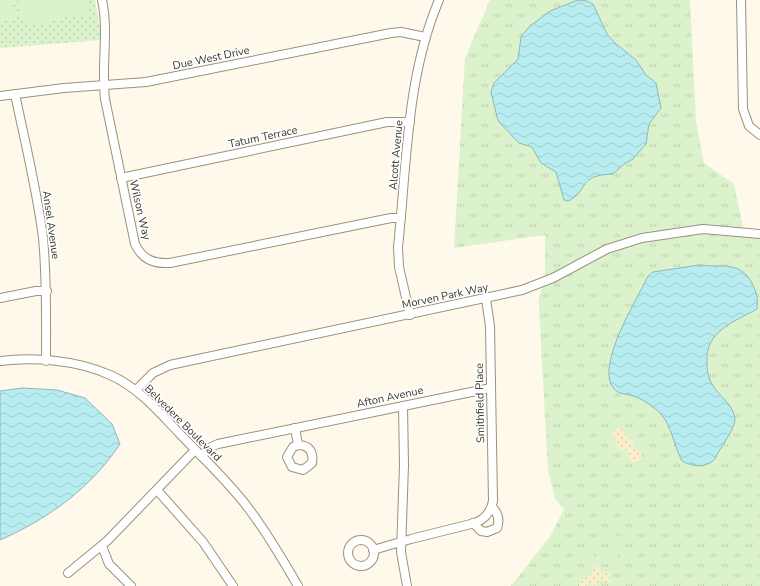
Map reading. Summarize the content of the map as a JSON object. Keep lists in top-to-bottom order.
{
  "streets": {
    "street": [
      "Due West Drive",
      "Tatum Terrace",
      "Alcott Avenue",
      "Wilson Way",
      "Ansel Avenue",
      "Morven Park Way",
      "Afton Avenue",
      "Smithfield Place",
      "Belvedere Boulevard"
    ]
  },
  "crossings": [
    ["Due West Drive", "Alcott Avenue"],
    ["Due West Drive", "Wilson Way"],
    ["Due West Drive", "Ansel Avenue"],
    ["Tatum Terrace", "Alcott Avenue"],
    ["Tatum Terrace", "Wilson Way"],
    ["Alcott Avenue", "Wilson Way"],
    ["Alcott Avenue", "Morven Park Way"],
    ["Ansel Avenue", "Belvedere Boulevard"],
    ["Morven Park Way", "Smithfield Place"],
    ["Morven Park Way", "Belvedere Boulevard"],
    ["Afton Avenue", "Smithfield Place"],
    ["Afton Avenue", "Belvedere Boulevard"]
  ]
}
